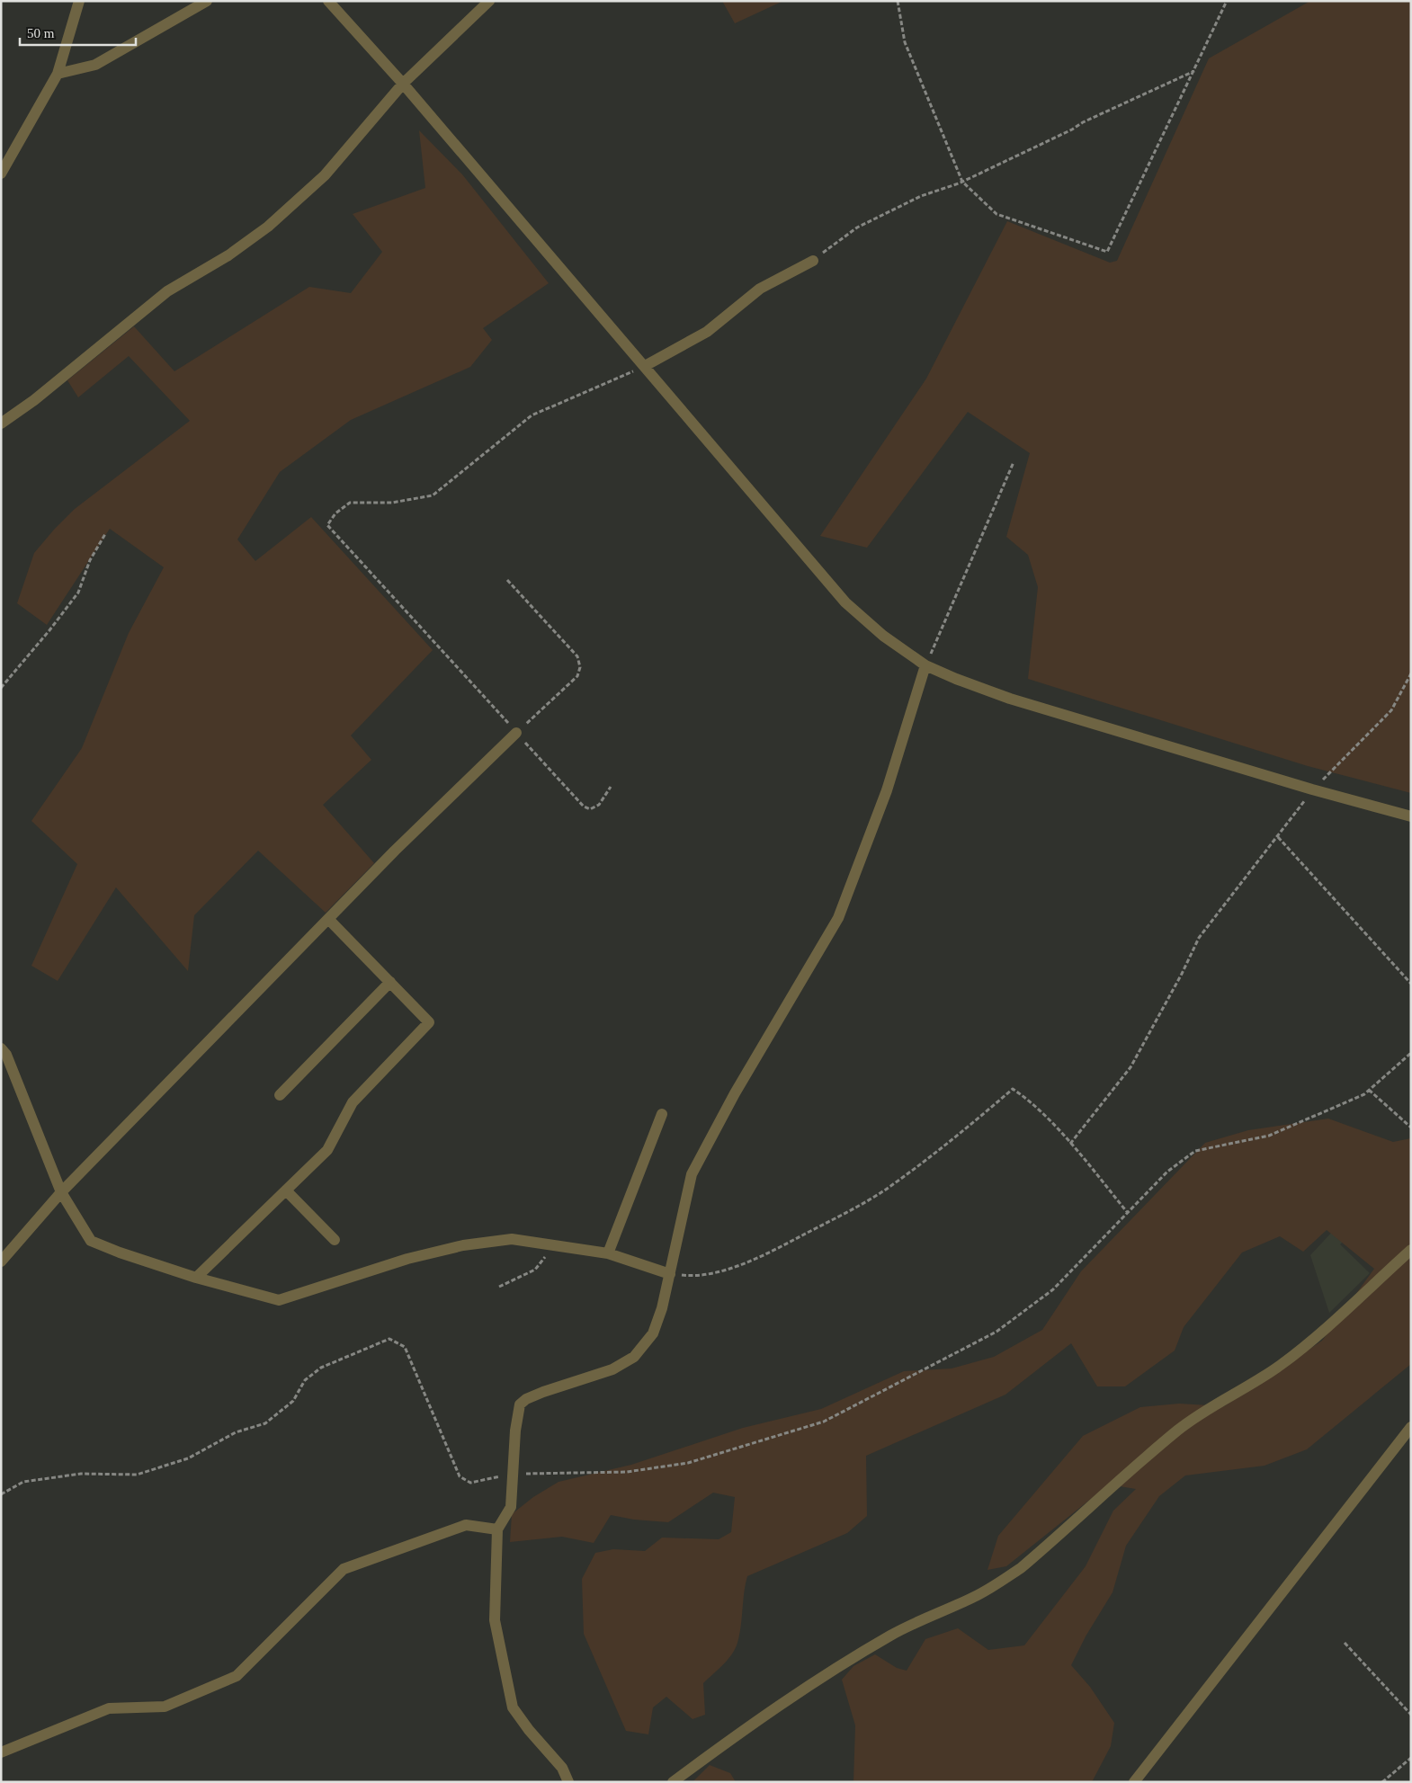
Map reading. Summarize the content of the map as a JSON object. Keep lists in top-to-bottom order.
{
  "scale_bar": "50 m"
}
